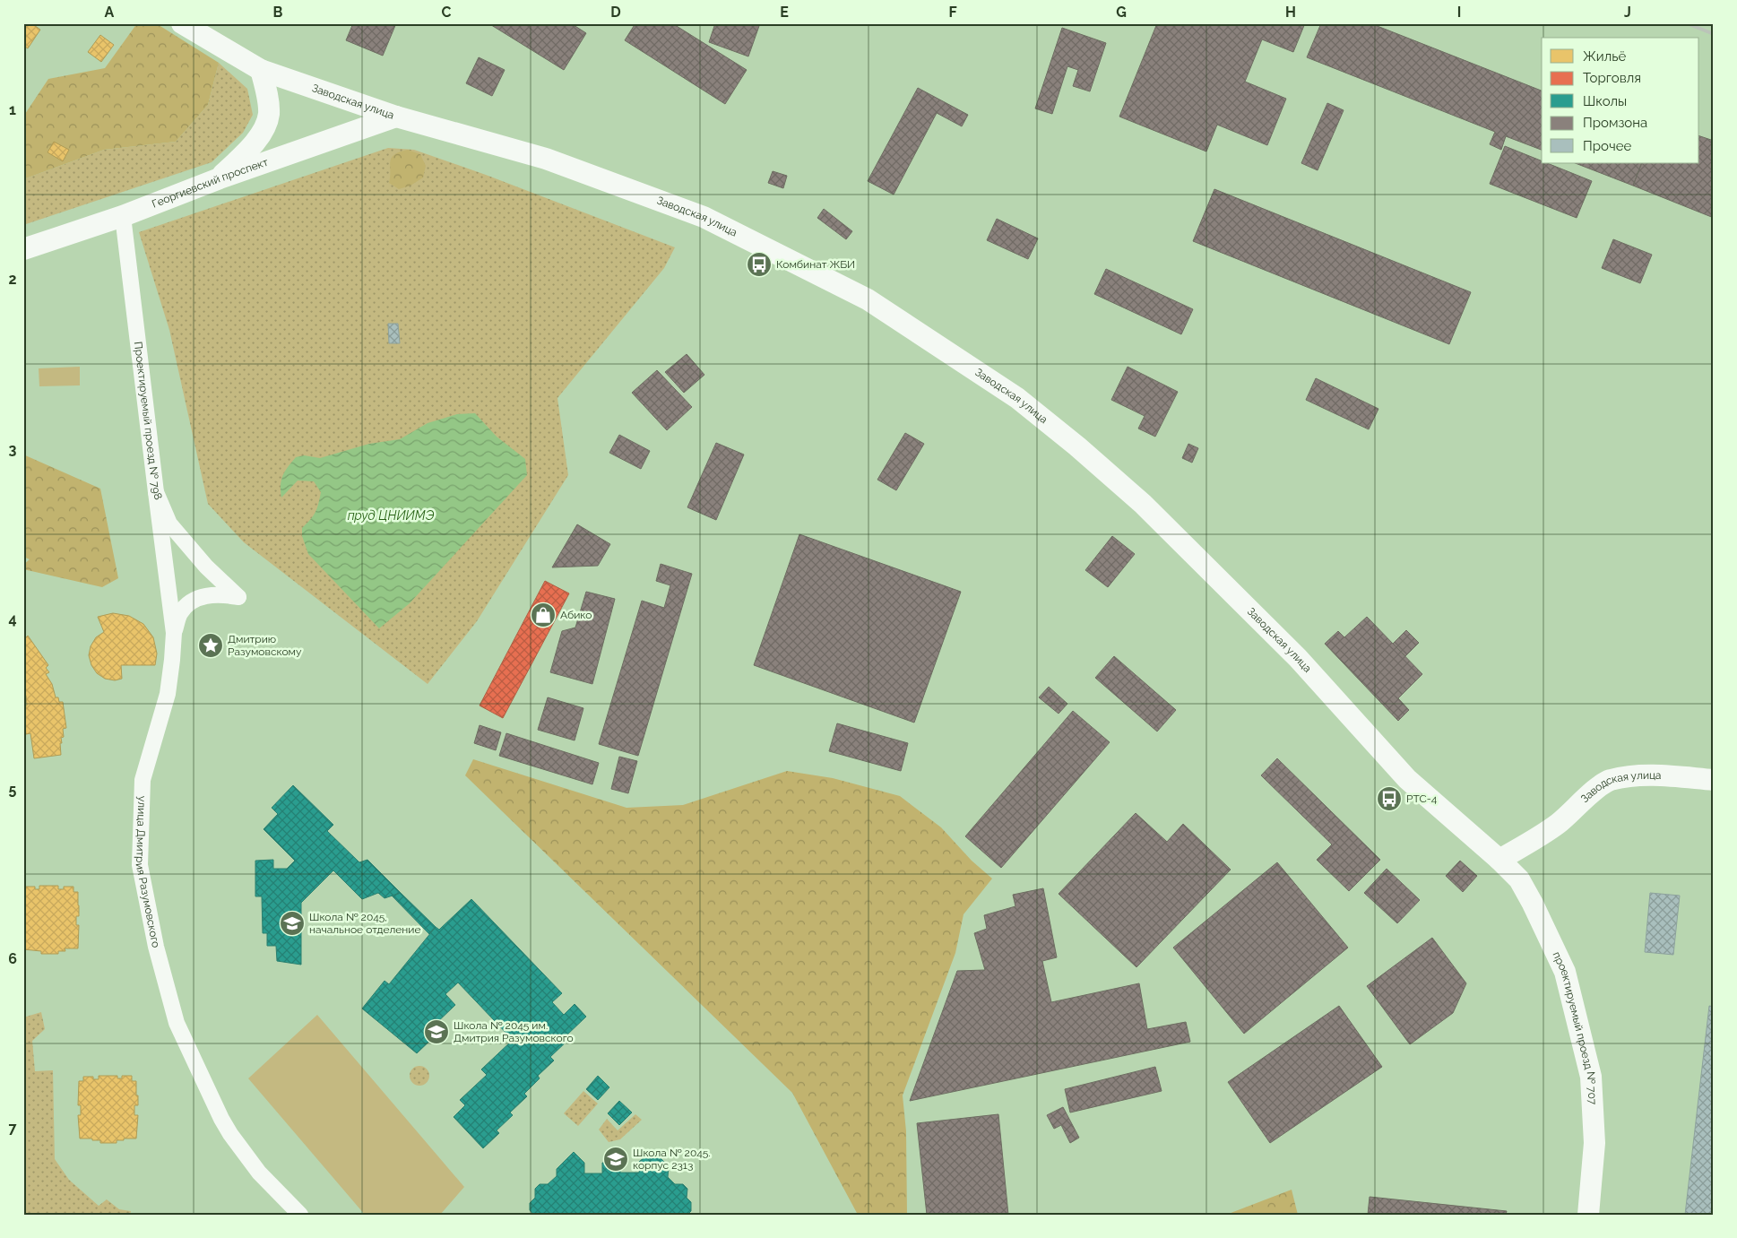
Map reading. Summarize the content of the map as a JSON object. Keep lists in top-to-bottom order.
{
  "streets": {
    "street": [
      "Заводская улица",
      "Георгиевский проспект",
      "Проектируемый проезд № 798",
      "улица Дмитрия Разумовского",
      "проектируемый проезд № 707"
    ]
  },
  "crossings": [
    ["Заводская улица", "Георгиевский проспект"],
    ["Заводская улица", "проектируемый проезд № 707"],
    ["Георгиевский проспект", "Проектируемый проезд № 798"],
    ["Проектируемый проезд № 798", "улица Дмитрия Разумовского"]
  ],
  "water": ["пруд ЦНИИМЭ"],
  "places": {
    "bus stop": ["Комбинат ЖБИ", "РТС-4"],
    "shop": ["Абико"],
    "place": ["Дмитрию Разумовскому"],
    "school or university": ["Школа № 2045, начальное отделение", "Школа № 2045 им. Дмитрия Разумовского", "Школа № 2045. корпус 2313"]
  },
  "legend": [
    "Жильё",
    "Торговля",
    "Школы",
    "Промзона",
    "Прочее"
  ],
  "grid": {
    "columns": [
      "A",
      "B",
      "C",
      "D",
      "E",
      "F",
      "G",
      "H",
      "I",
      "J"
    ],
    "rows": [
      "1",
      "2",
      "3",
      "4",
      "5",
      "6",
      "7"
    ]
  }
}
